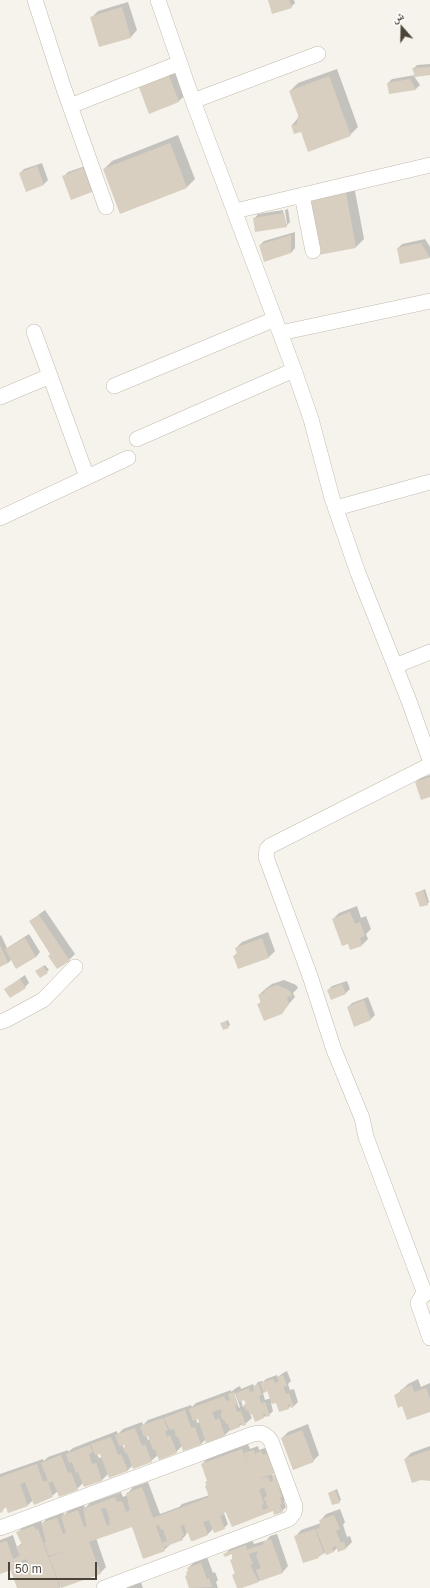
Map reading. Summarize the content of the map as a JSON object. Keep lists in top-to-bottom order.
{
  "scale_bar": "50 m",
  "north": "top"
}
